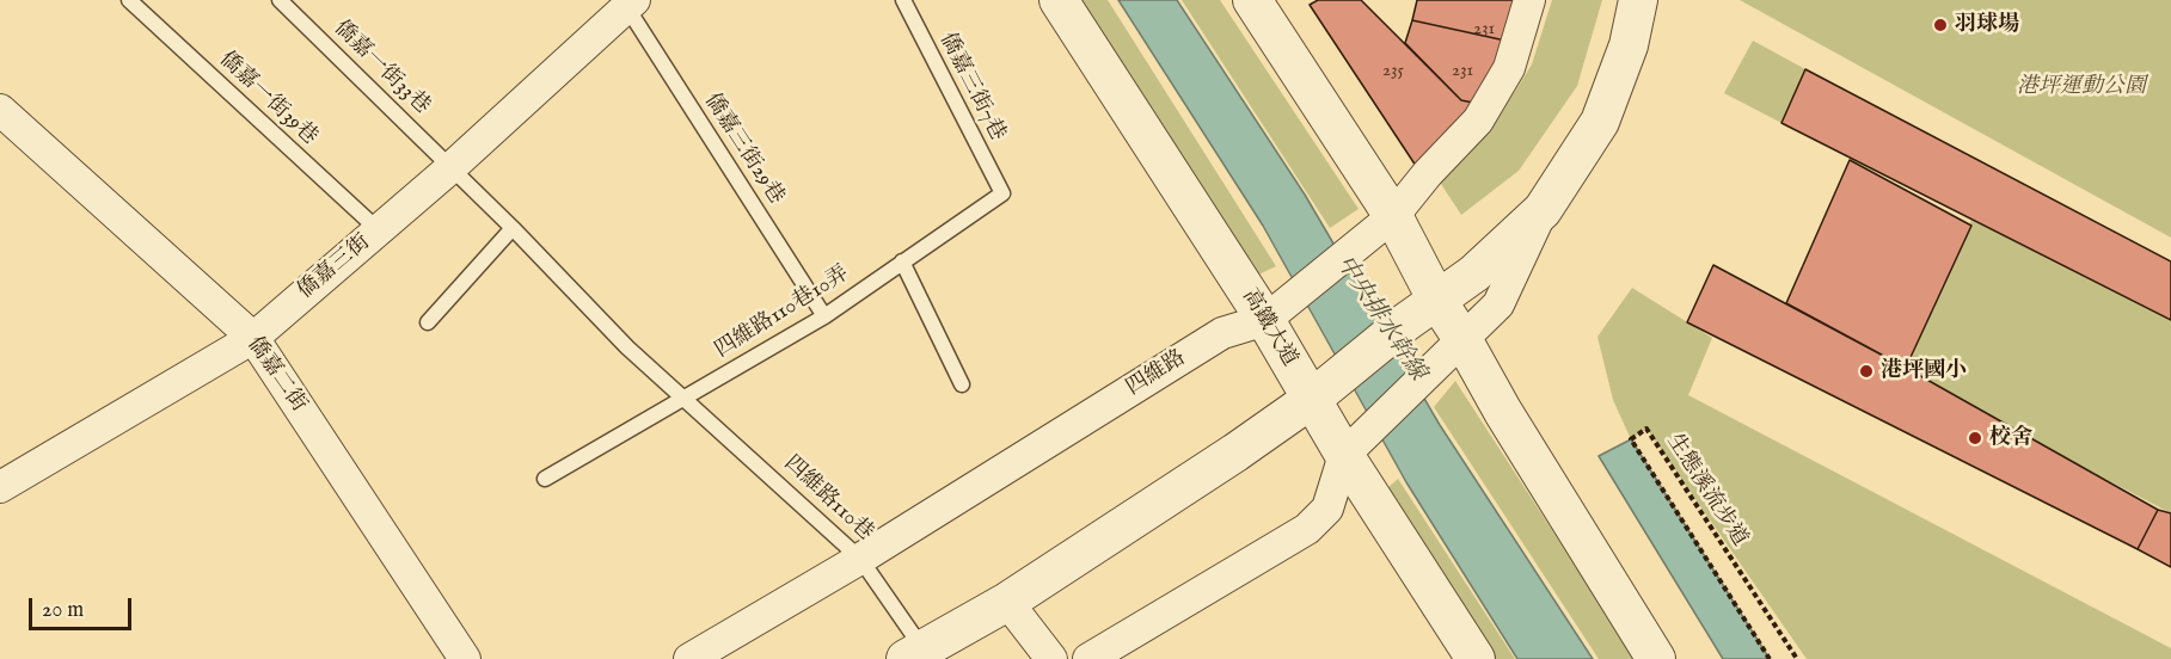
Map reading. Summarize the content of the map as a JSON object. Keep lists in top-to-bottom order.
{
  "streets": {
    "street": [
      "僑嘉三街",
      "高鐵大道",
      "四維路",
      "僑嘉二街"
    ],
    "lane": [
      "僑嘉一街33巷",
      "僑嘉三街7巷",
      "僑嘉一街39巷",
      "僑嘉三街29巷",
      "四維路110巷10弄",
      "四維路110巷"
    ],
    "path": ["生態溪流步道"]
  },
  "crossings": [
    ["僑嘉一街33巷", "僑嘉三街"],
    ["僑嘉一街33巷", "四維路110巷"],
    ["僑嘉三街7巷", "四維路110巷10弄"],
    ["僑嘉一街39巷", "僑嘉三街"],
    ["僑嘉三街29巷", "僑嘉三街"],
    ["僑嘉三街29巷", "四維路110巷10弄"],
    ["僑嘉三街", "僑嘉二街"],
    ["僑嘉三街", "四維路110巷"],
    ["四維路110巷10弄", "四維路110巷"],
    ["高鐵大道", "四維路"],
    ["四維路", "四維路110巷"]
  ],
  "water": ["中央排水幹線"],
  "parks": ["港坪運動公園"],
  "places": ["羽球場", "港坪國小", "校舍"],
  "house_numbers": ["231", "235", "231"],
  "scale_bar": "20 m"
}
